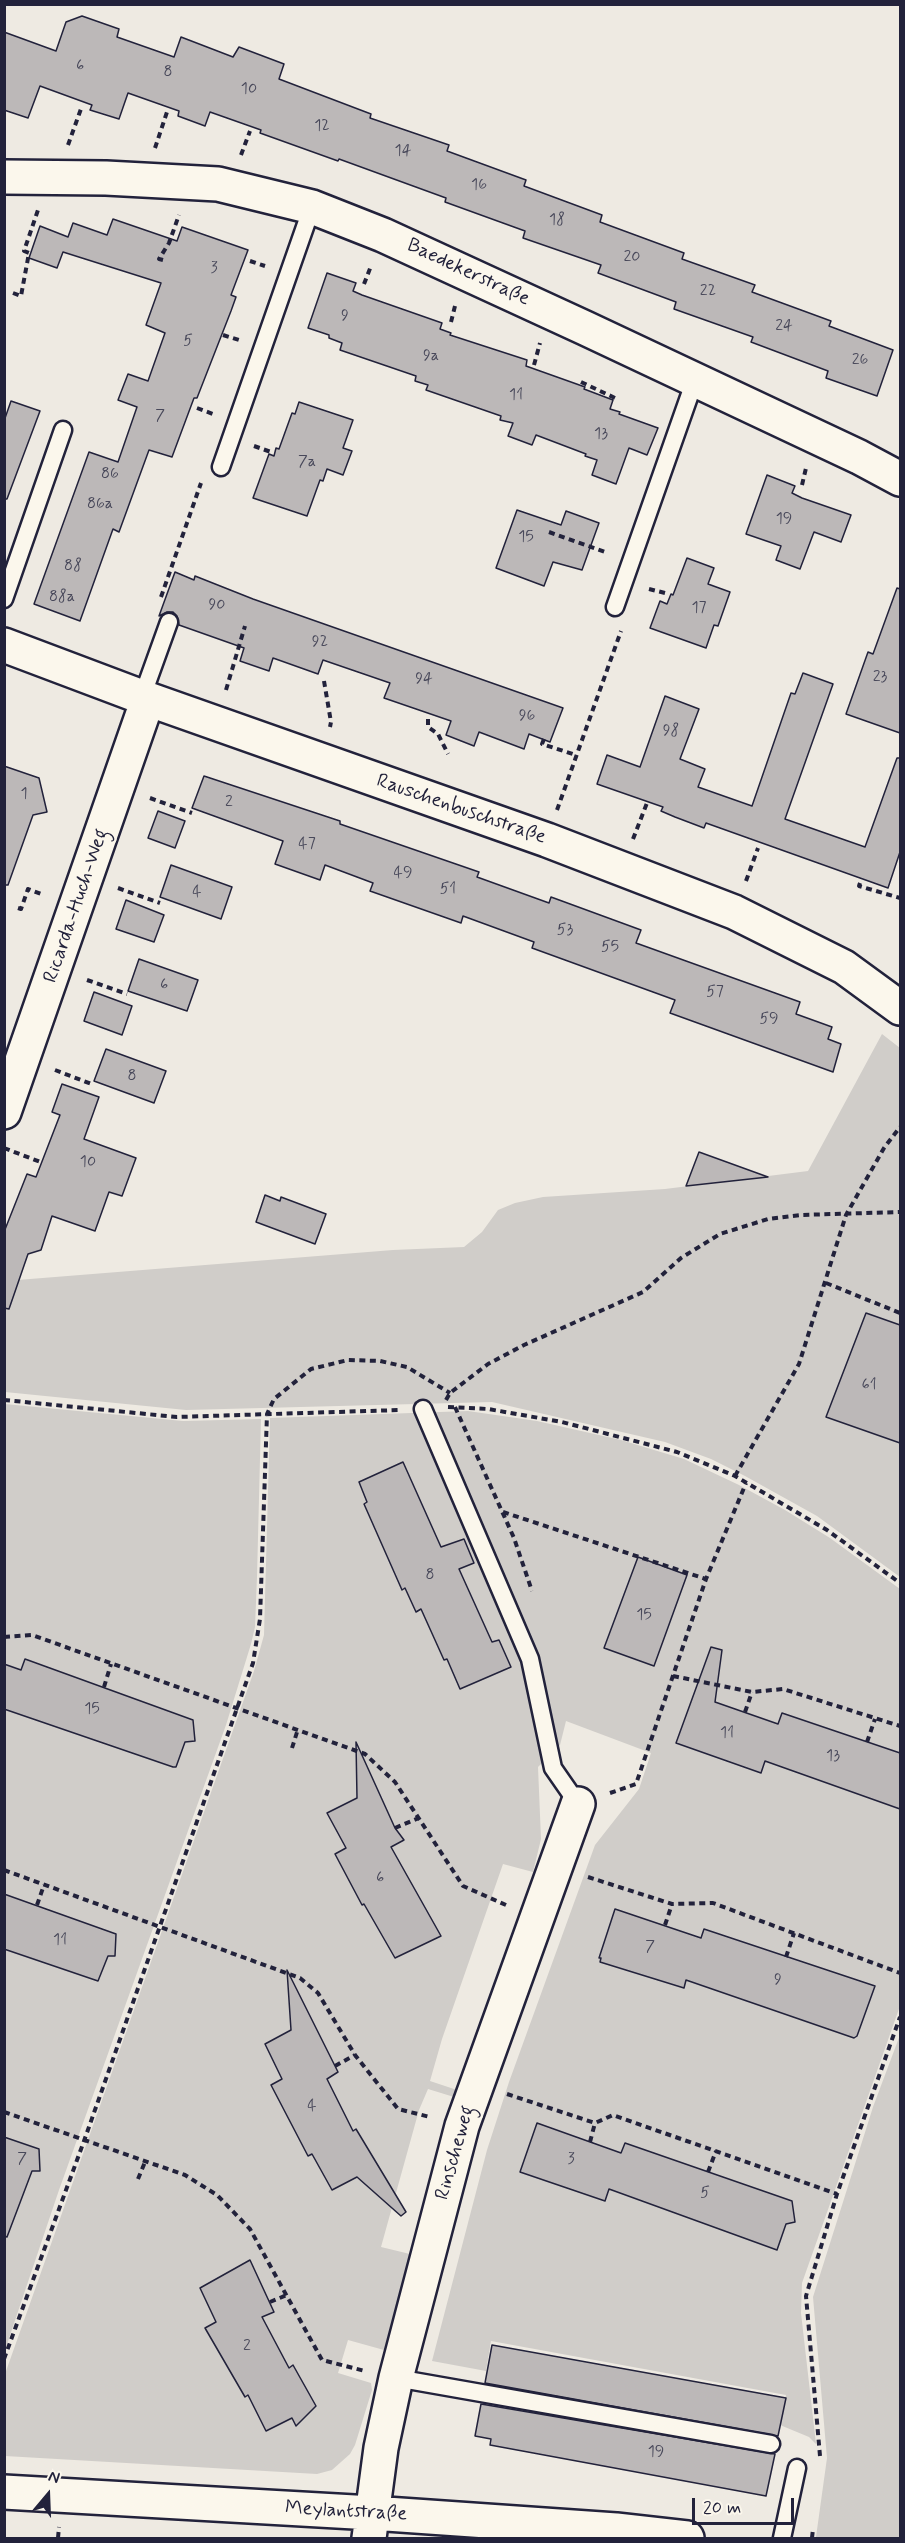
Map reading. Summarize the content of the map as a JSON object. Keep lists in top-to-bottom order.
{
  "streets": {
    "street": [
      "Baedekerstraße",
      "Rauschenbuschstraße",
      "Ricarda-Huch-Weg",
      "Rinscheweg",
      "Meylantstraße"
    ]
  },
  "crossings": [
    ["Rauschenbuschstraße", "Ricarda-Huch-Weg"],
    ["Rinscheweg", "Meylantstraße"]
  ],
  "house_numbers": [
    "6",
    "8",
    "10",
    "12",
    "14",
    "16",
    "18",
    "20",
    "3",
    "22",
    "9",
    "24",
    "5",
    "9a",
    "26",
    "11",
    "7",
    "13",
    "7a",
    "86",
    "86a",
    "19",
    "15",
    "88",
    "88a",
    "90",
    "17",
    "92",
    "23",
    "94",
    "96",
    "98",
    "1",
    "2",
    "47",
    "49",
    "51",
    "4",
    "53",
    "55",
    "6",
    "57",
    "59",
    "8",
    "10",
    "61",
    "8",
    "15",
    "15",
    "11",
    "13",
    "6",
    "11",
    "7",
    "9",
    "4",
    "7",
    "3",
    "5",
    "2",
    "19"
  ],
  "scale_bar": "20 m",
  "north": "top"
}
